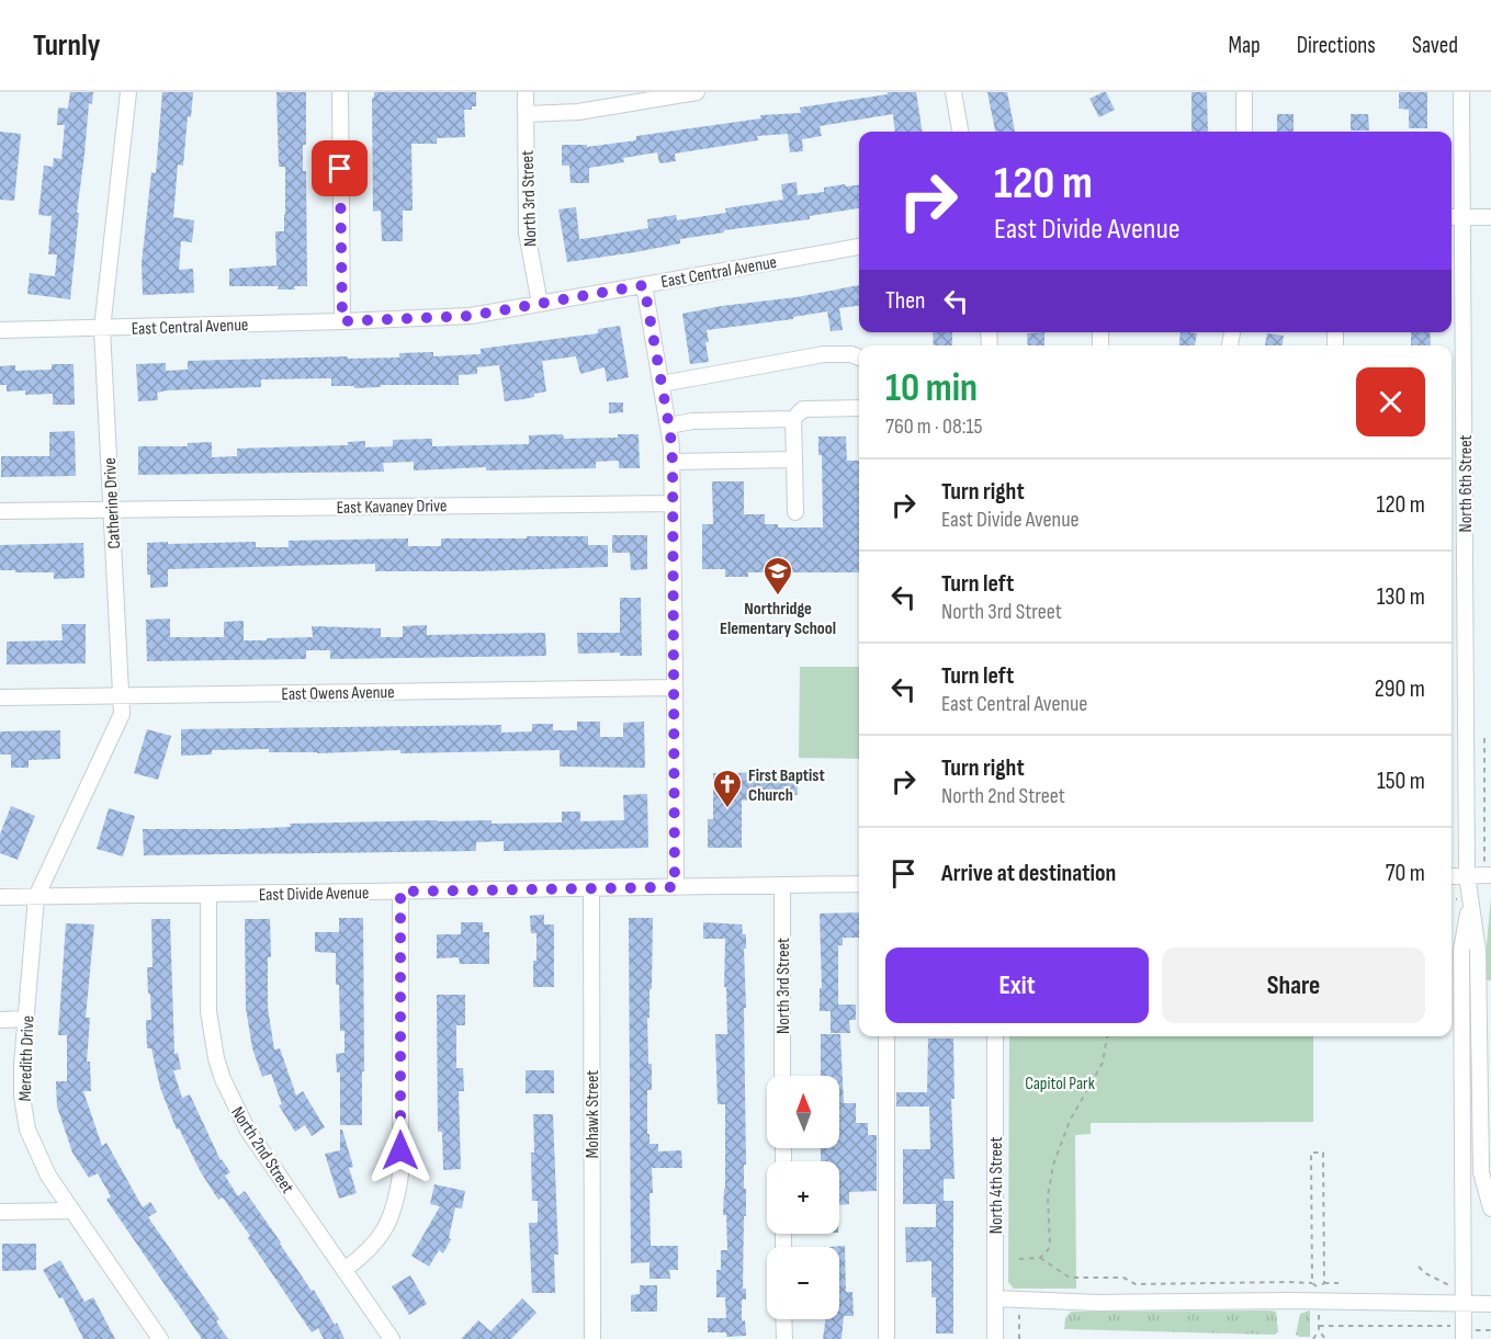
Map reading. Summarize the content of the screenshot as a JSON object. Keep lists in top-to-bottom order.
{
  "streets": {
    "street": [
      "North 3rd Street",
      "East Central Avenue",
      "North 6th Street",
      "Catherine Drive",
      "East Kavaney Drive",
      "East Owens Avenue",
      "East Divide Avenue",
      "Meredith Drive",
      "Mohawk Street",
      "North 2nd Street",
      "North 4th Street"
    ]
  },
  "crossings": [
    ["North 3rd Street", "East Central Avenue"],
    ["North 3rd Street", "East Divide Avenue"],
    ["East Central Avenue", "Catherine Drive"],
    ["Catherine Drive", "East Kavaney Drive"],
    ["Catherine Drive", "East Owens Avenue"],
    ["Catherine Drive", "East Divide Avenue"],
    ["Catherine Drive", "Meredith Drive"],
    ["East Divide Avenue", "Meredith Drive"],
    ["East Divide Avenue", "Mohawk Street"],
    ["East Divide Avenue", "North 2nd Street"]
  ],
  "parks": ["Capitol Park"],
  "places": {
    "school or university": ["Northridge Elementary School"],
    "church": ["First Baptist Church"]
  },
  "north": "top",
  "page": {
    "header": "Turnly",
    "nav": ["Map", "Directions", "Saved"],
    "turn": ["120 m", "East Divide Avenue"],
    "then": "Then",
    "heading": ["10 min", "760 m · 08:15"],
    "list": [
      {
        "name": "Turn right",
        "note": "East Divide Avenue",
        "value": "120 m"
      },
      {
        "name": "Turn left",
        "note": "North 3rd Street",
        "value": "130 m"
      },
      {
        "name": "Turn left",
        "note": "East Central Avenue",
        "value": "290 m"
      },
      {
        "name": "Turn right",
        "note": "North 2nd Street",
        "value": "150 m"
      },
      {
        "name": "Arrive at destination",
        "value": "70 m"
      }
    ],
    "buttons": ["Exit", "Share"],
    "map_buttons": ["+", "−"]
  }
}
